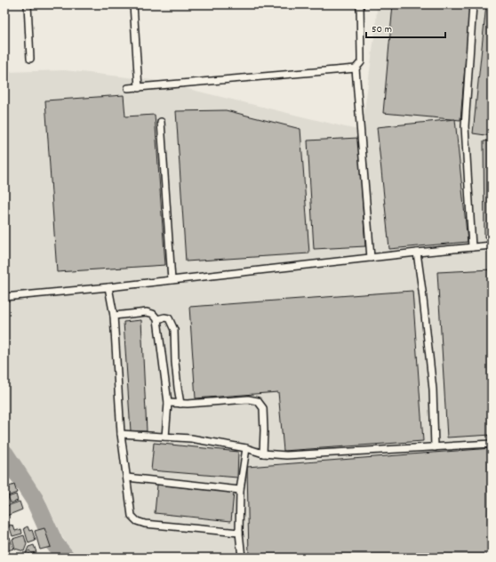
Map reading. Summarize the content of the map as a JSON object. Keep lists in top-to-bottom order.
{
  "scale_bar": "50 m"
}
